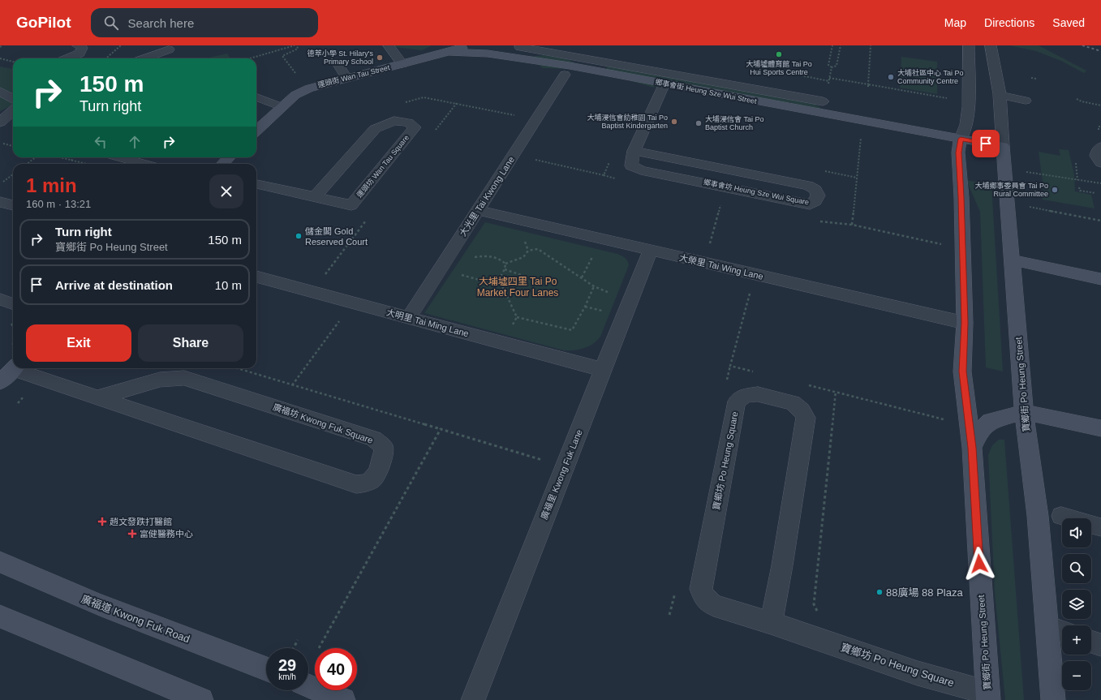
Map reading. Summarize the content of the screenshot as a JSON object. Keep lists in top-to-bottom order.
{
  "streets": {
    "main road": [
      "運頭街 Wan Tau Street",
      "鄉事會街 Heung Sze Wui Street",
      "寶鄉街 Po Heung Street",
      "廣福道 Kwong Fuk Road"
    ],
    "street": [
      "運頭坊 Wan Tau Square",
      "鄉事會坊 Heung Sze Wui Square",
      "大光里 Tai Kwong Lane",
      "大榮里 Tai Wing Lane",
      "大明里 Tai Ming Lane",
      "廣福坊 Kwong Fuk Square",
      "寶鄉坊 Po Heung Square",
      "廣福里 Kwong Fuk Lane"
    ]
  },
  "crossings": [
    ["運頭街 Wan Tau Street", "鄉事會街 Heung Sze Wui Street"],
    ["鄉事會街 Heung Sze Wui Street", "鄉事會坊 Heung Sze Wui Square"],
    ["鄉事會街 Heung Sze Wui Street", "寶鄉街 Po Heung Street"],
    ["大光里 Tai Kwong Lane", "大榮里 Tai Wing Lane"],
    ["大光里 Tai Kwong Lane", "大明里 Tai Ming Lane"],
    ["大榮里 Tai Wing Lane", "寶鄉街 Po Heung Street"],
    ["大榮里 Tai Wing Lane", "廣福里 Kwong Fuk Lane"],
    ["大明里 Tai Ming Lane", "廣福里 Kwong Fuk Lane"],
    ["寶鄉街 Po Heung Street", "寶鄉坊 Po Heung Square"]
  ],
  "districts": ["大埔墟四里 Tai Po Market Four Lanes"],
  "places": {
    "other": [
      "大埔墟體育館 Tai Po Hui Sports Centre",
      "德萃小學 St. Hilary's Primary School",
      "大埔社區中心 Tai Po Community Centre",
      "大埔浸信會糼稚園 Tai Po Baptist Kindergarten",
      "大埔浸信會 Tai Po Baptist Church",
      "大埔鄉事委員會 Tai Po Rural Committee",
      "儲金閣 Gold Reserved Court",
      "88廣場 88 Plaza"
    ],
    "health": ["趙文發跌打醫館", "富健醫務中心"]
  },
  "page": {
    "header": "GoPilot",
    "search": "Search here",
    "nav": ["Map", "Directions", "Saved"],
    "turn": ["150 m", "Turn right"],
    "heading": ["1 min", "160 m · 13:21"],
    "list": [
      {
        "name": "Turn right",
        "note": "寶鄉街 Po Heung Street",
        "value": "150 m"
      },
      {
        "name": "Arrive at destination",
        "value": "10 m"
      }
    ],
    "buttons": ["Exit", "Share"],
    "map_buttons": ["+", "−"],
    "speed": "29 km/h",
    "limit": "40"
  }
}
